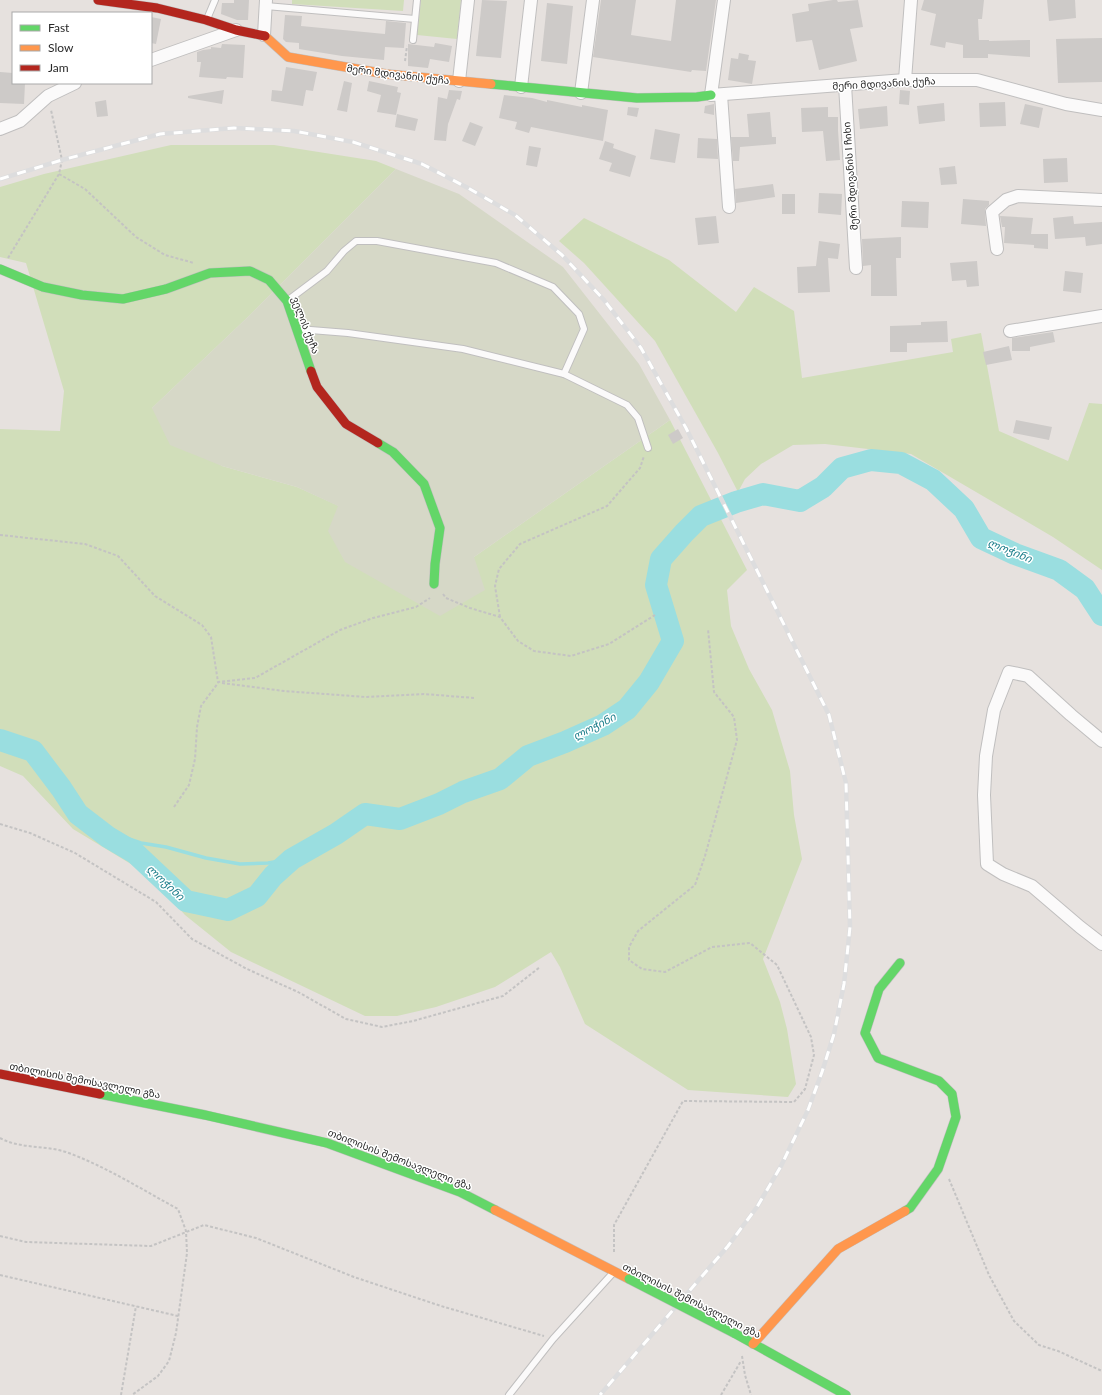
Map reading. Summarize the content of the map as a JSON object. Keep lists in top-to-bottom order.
{
  "streets": {
    "main road": ["მერი მდივანის ქუჩა", "ველის ქუჩა", "თბილისის შემოსავლელი გზა"],
    "street": ["მერი მდივანის I ჩიხი"]
  },
  "crossings": [
    ["მერი მდივანის ქუჩა", "მერი მდივანის I ჩიხი"]
  ],
  "water": ["ლოჭინი"],
  "legend": ["Fast", "Slow", "Jam"]
}
